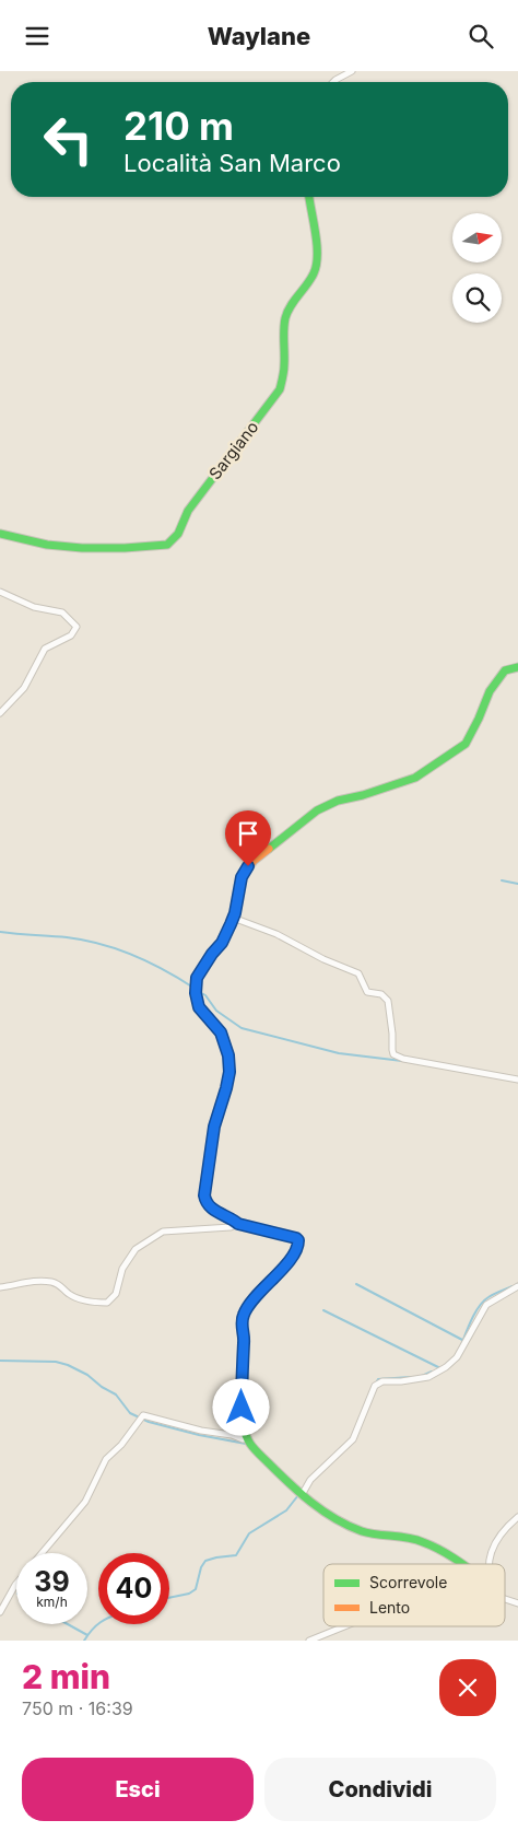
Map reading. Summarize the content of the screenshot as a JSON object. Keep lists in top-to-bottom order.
{
  "streets": {
    "street": ["Sargiano"]
  },
  "legend": ["Scorrevole", "Lento"],
  "north": "right",
  "page": {
    "header": "Waylane",
    "turn": ["210 m", "Località San Marco"],
    "speed": "39 km/h",
    "limit": "40",
    "heading": ["2 min", "750 m · 16:39"],
    "buttons": ["Esci", "Condividi"]
  }
}
